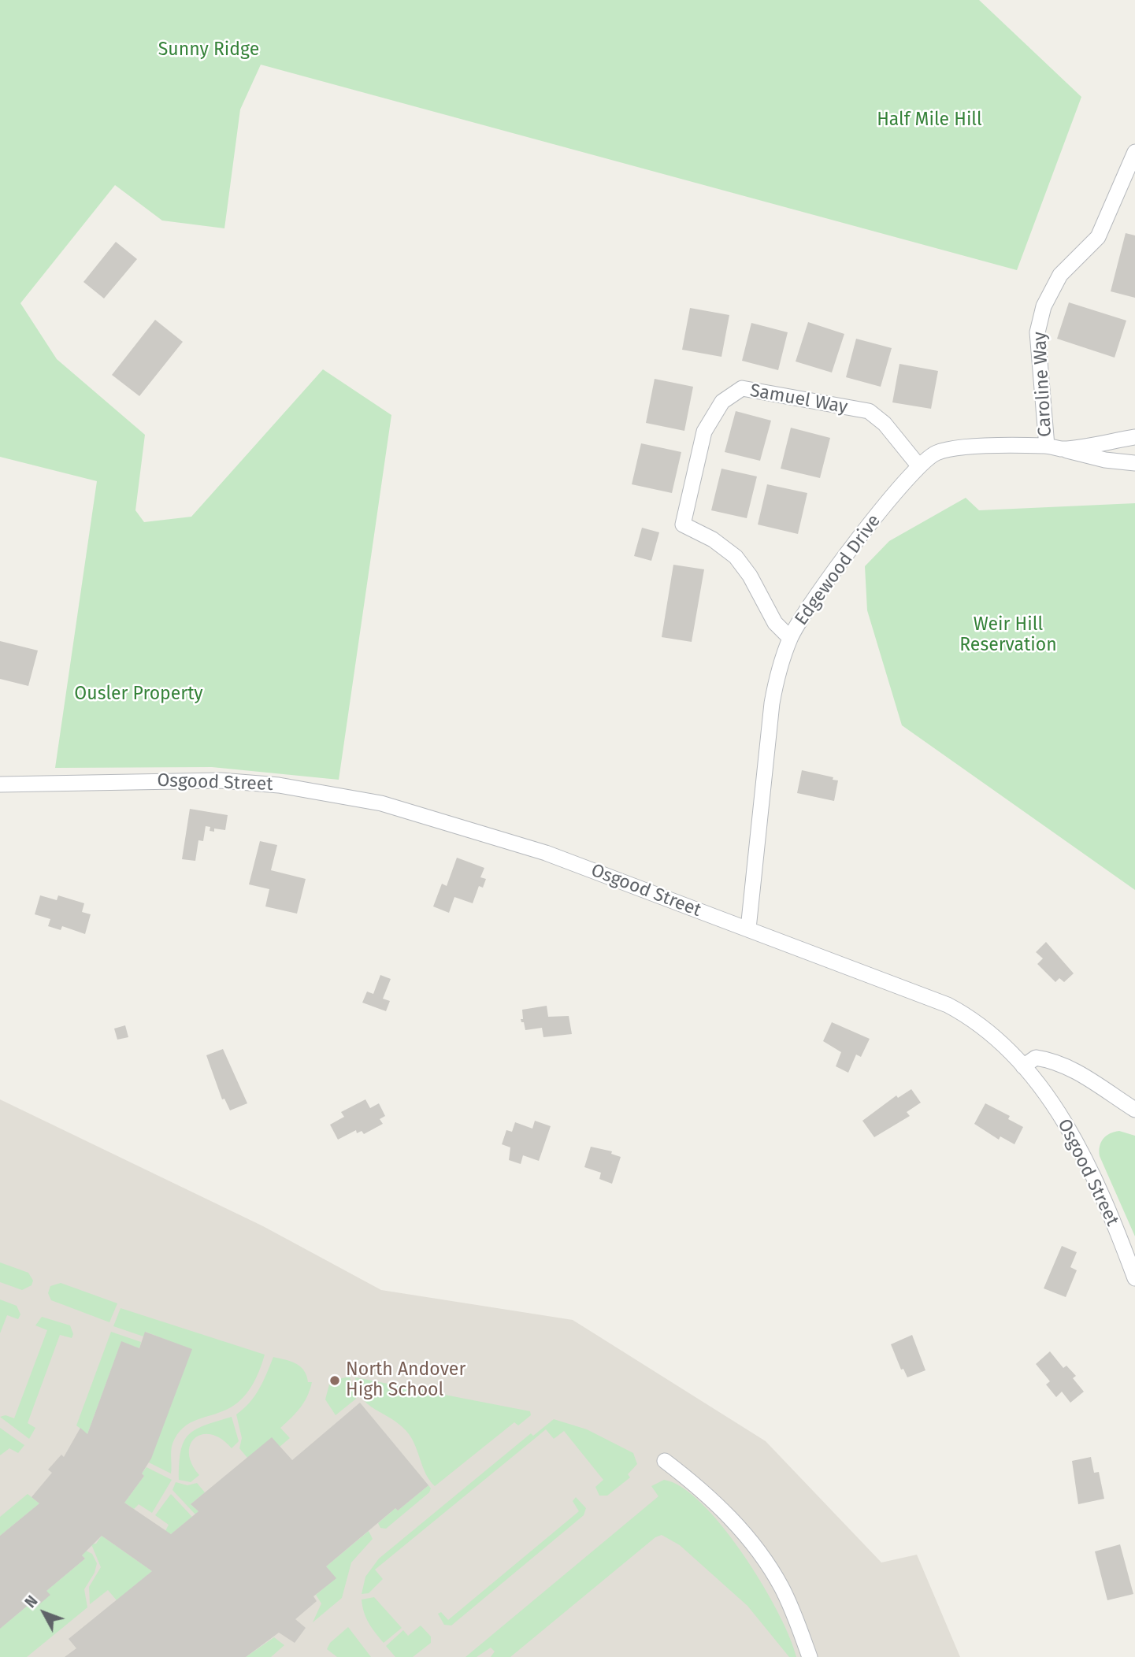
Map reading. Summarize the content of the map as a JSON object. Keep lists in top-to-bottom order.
{
  "streets": {
    "street": [
      "Caroline Way",
      "Samuel Way",
      "Edgewood Drive",
      "Osgood Street"
    ]
  },
  "crossings": [
    ["Caroline Way", "Edgewood Drive"],
    ["Samuel Way", "Edgewood Drive"],
    ["Edgewood Drive", "Osgood Street"]
  ],
  "parks": [
    "Sunny Ridge",
    "Half Mile Hill",
    "Weir Hill Reservation",
    "Ousler Property"
  ],
  "places": ["North Andover High School"],
  "north": "top left"
}
